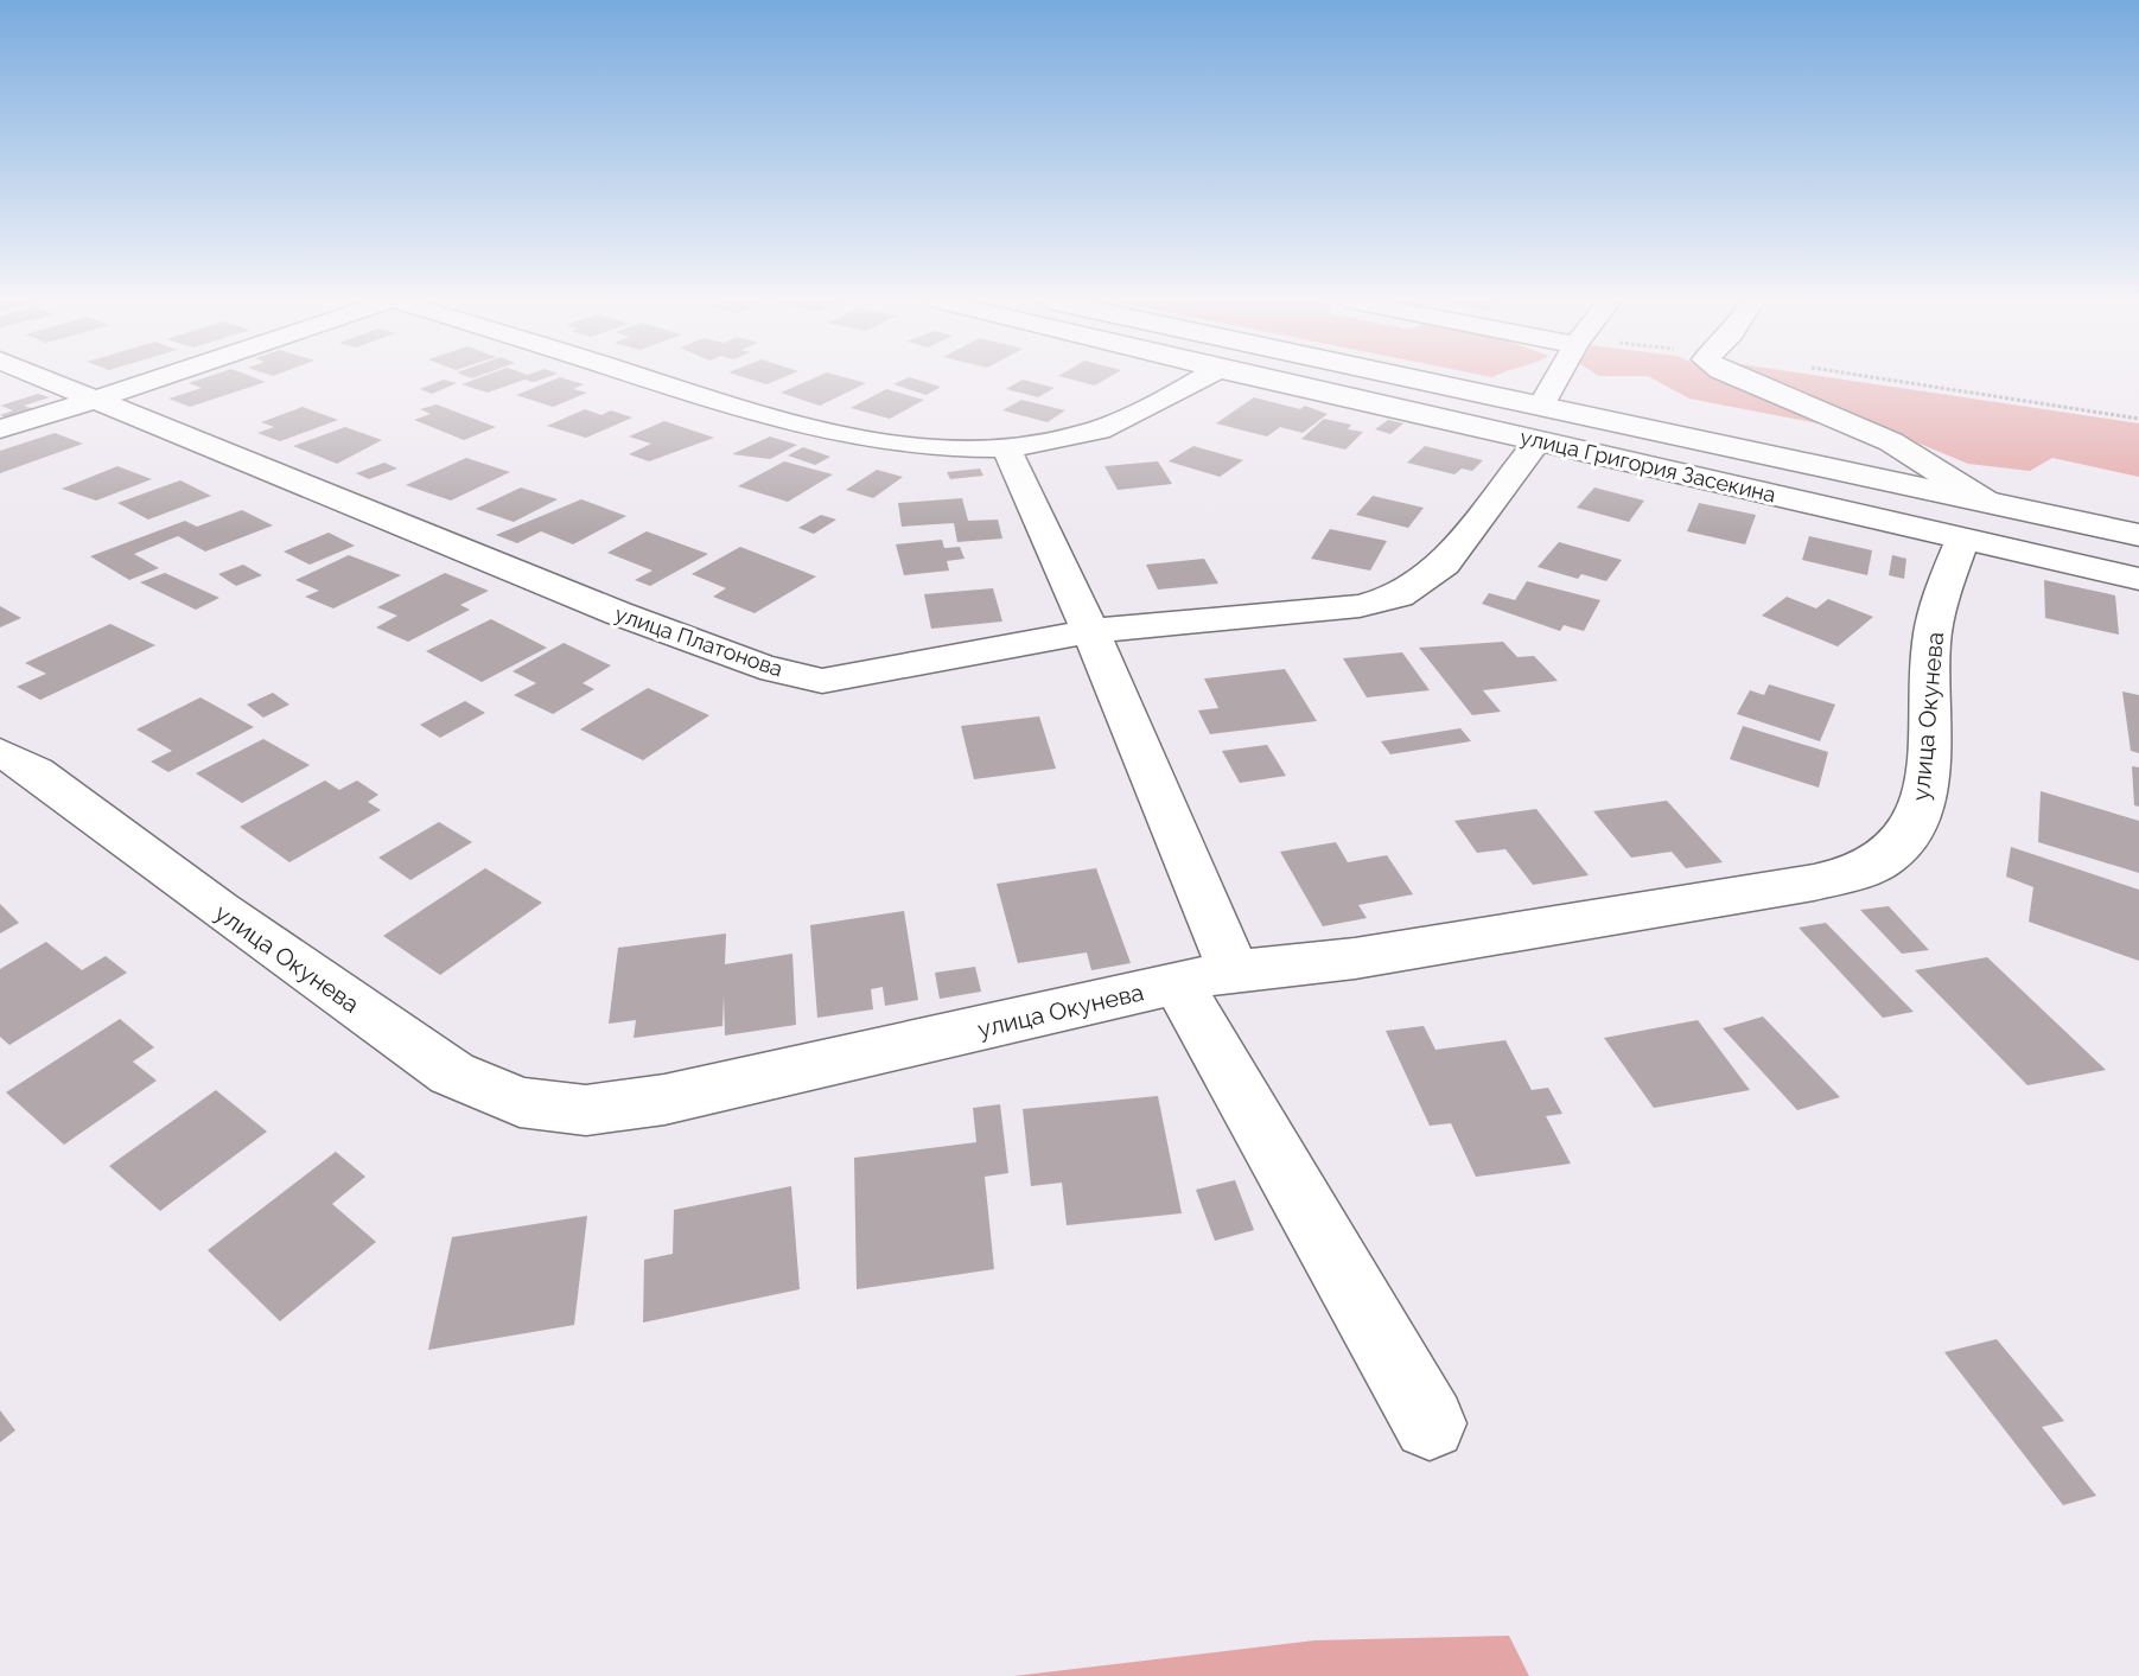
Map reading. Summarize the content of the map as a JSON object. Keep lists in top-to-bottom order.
{
  "streets": {
    "main road": ["улица Григория Засекина"],
    "street": ["улица Платонова", "улица Окунева"]
  },
  "crossings": [
    ["улица Григория Засекина", "улица Платонова"],
    ["улица Григория Засекина", "улица Окунева"]
  ]
}
